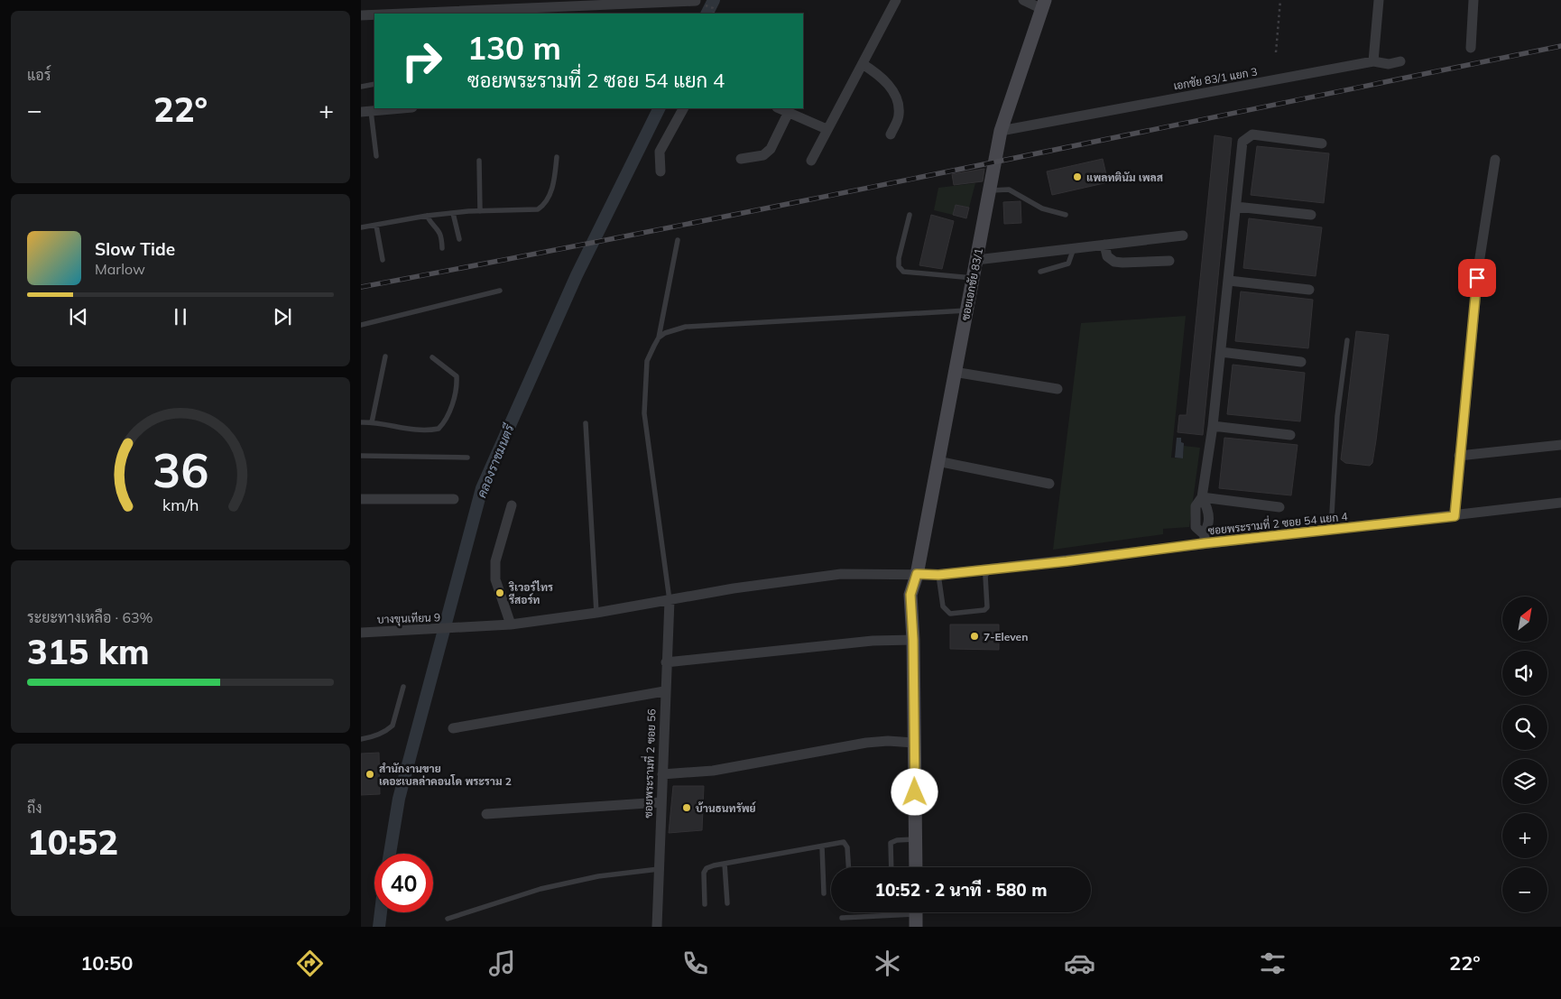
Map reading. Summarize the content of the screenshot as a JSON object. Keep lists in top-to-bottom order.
{
  "streets": {
    "street": [
      "เอกชัย 83/1 แยก 3",
      "ซอยเอกชัย 83/1",
      "ซอยพระรามที่ 2 ซอย 54 แยก 4",
      "บางขุนเทียน 9",
      "ซอยพระรามที่ 2 ซอย 56"
    ]
  },
  "crossings": [
    ["เอกชัย 83/1 แยก 3", "ซอยเอกชัย 83/1"],
    ["ซอยเอกชัย 83/1", "ซอยพระรามที่ 2 ซอย 54 แยก 4"],
    ["ซอยพระรามที่ 2 ซอย 54 แยก 4", "บางขุนเทียน 9"],
    ["ซอยพระรามที่ 2 ซอย 54 แยก 4", "ซอยพระรามที่ 2 ซอย 56"],
    ["บางขุนเทียน 9", "ซอยพระรามที่ 2 ซอย 56"]
  ],
  "water": ["คลองราชมนตรี"],
  "places": [
    "แพลทตินัม เพลส",
    "ริเวอร์ไทร รีสอร์ท",
    "7-Eleven",
    "สำนักงานขาย เดอะเบลล่าคอนโด พระราม 2",
    "บ้านธนทรัพย์"
  ],
  "north": "top right",
  "page": {
    "tile": [
      "แอร์",
      ["ระยะทางเหลือ · 63%", "315 km"],
      ["ถึง", "10:52"]
    ],
    "turn": ["130 m", "ซอยพระรามที่ 2 ซอย 54 แยก 4"],
    "heat": ["−", "22°", "+"],
    "song": ["Slow Tide", "Marlow"],
    "map_buttons": ["+", "−"],
    "limit": "40",
    "trip": "10:52 · 2 นาที · 580 m",
    "tabs": ["10:50", "22°"],
    "gauge": ["36", "km/h"]
  }
}
